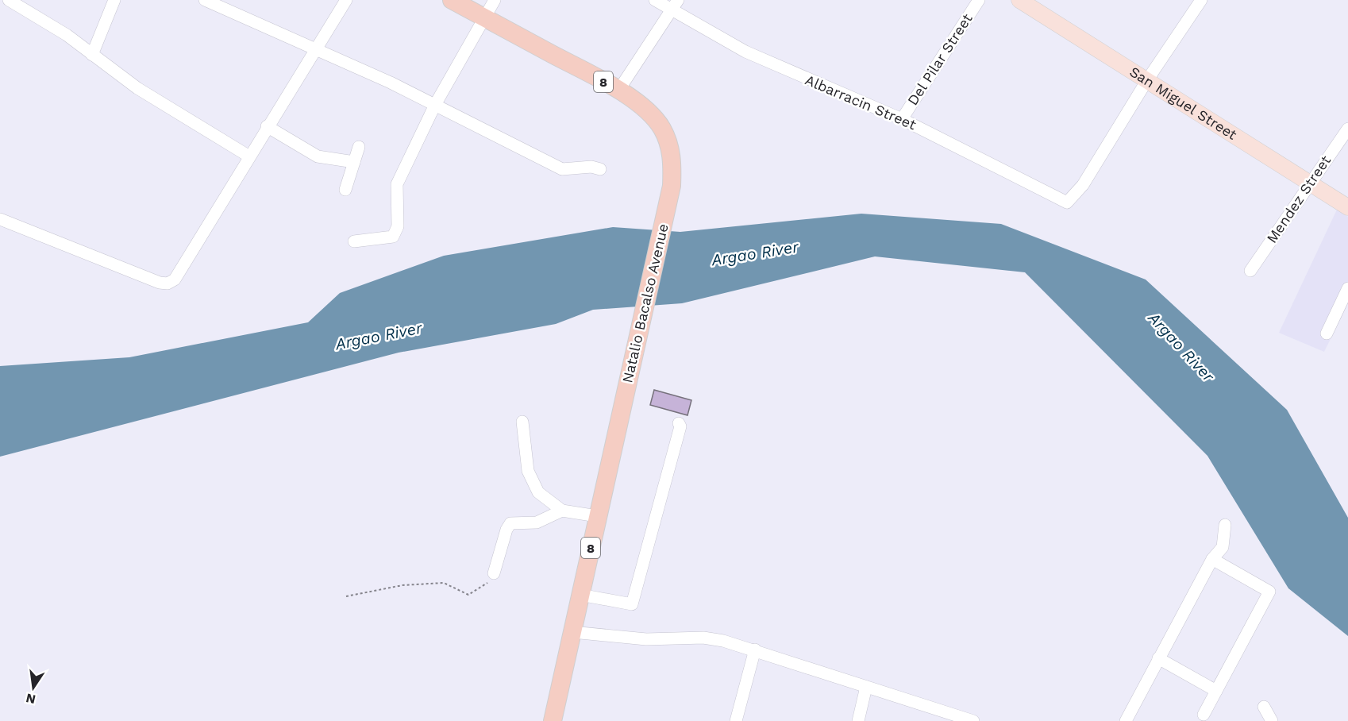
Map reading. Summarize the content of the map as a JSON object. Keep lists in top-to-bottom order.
{
  "streets": {
    "highway": ["8", "Natalio Bacalso Avenue"],
    "main road": ["San Miguel Street"],
    "street": ["Del Pilar Street", "Albarracin Street", "Mendez Street"]
  },
  "crossings": [
    ["Del Pilar Street", "Albarracin Street"],
    ["Albarracin Street", "San Miguel Street"],
    ["San Miguel Street", "Mendez Street"]
  ],
  "water": ["Argao River"],
  "north": "bottom"
}
